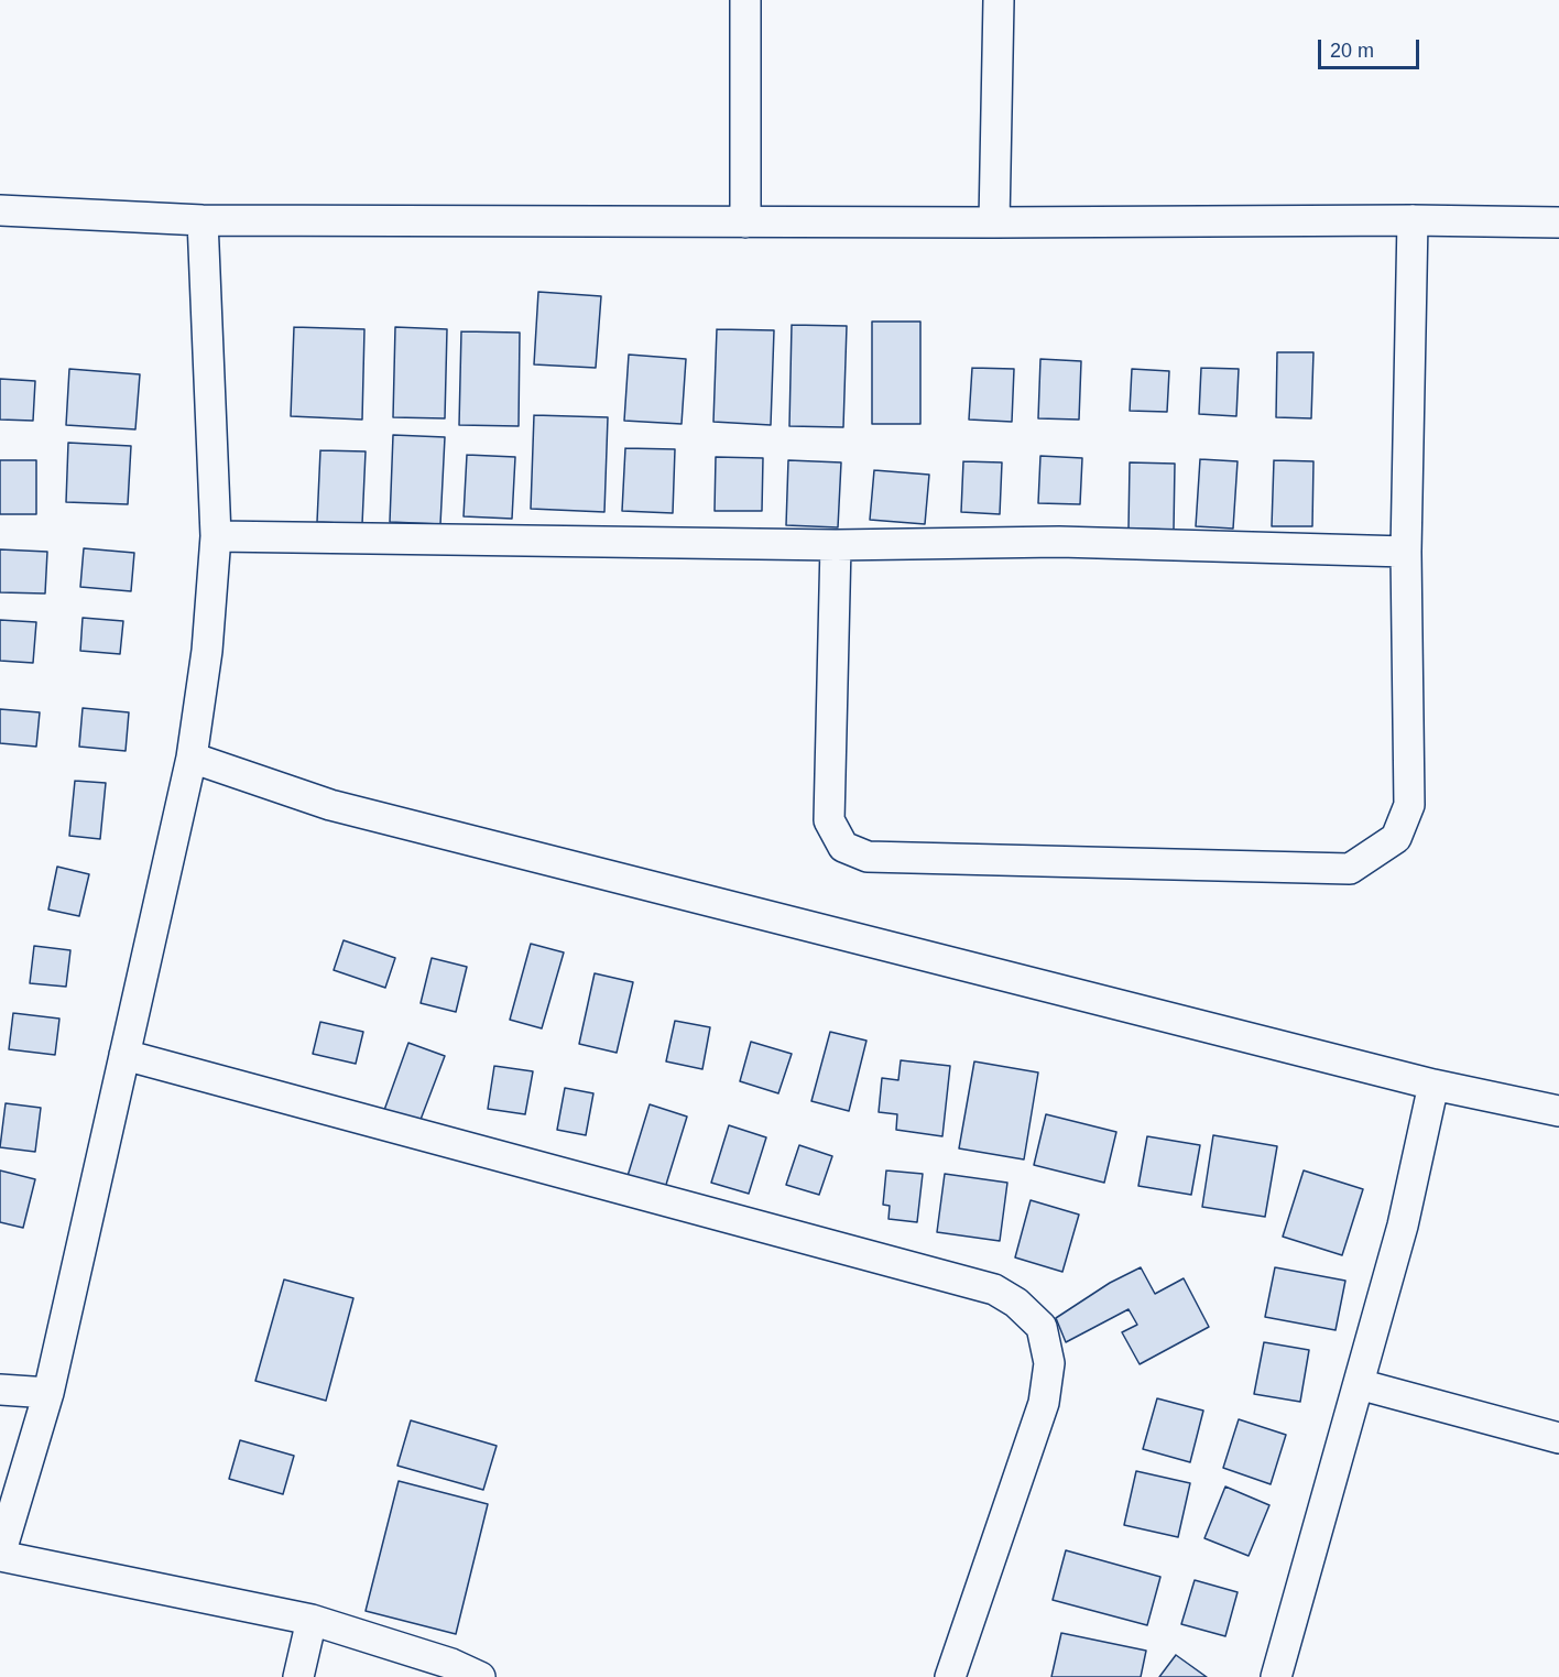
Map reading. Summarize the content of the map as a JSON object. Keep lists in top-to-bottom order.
{
  "scale_bar": "20 m"
}
